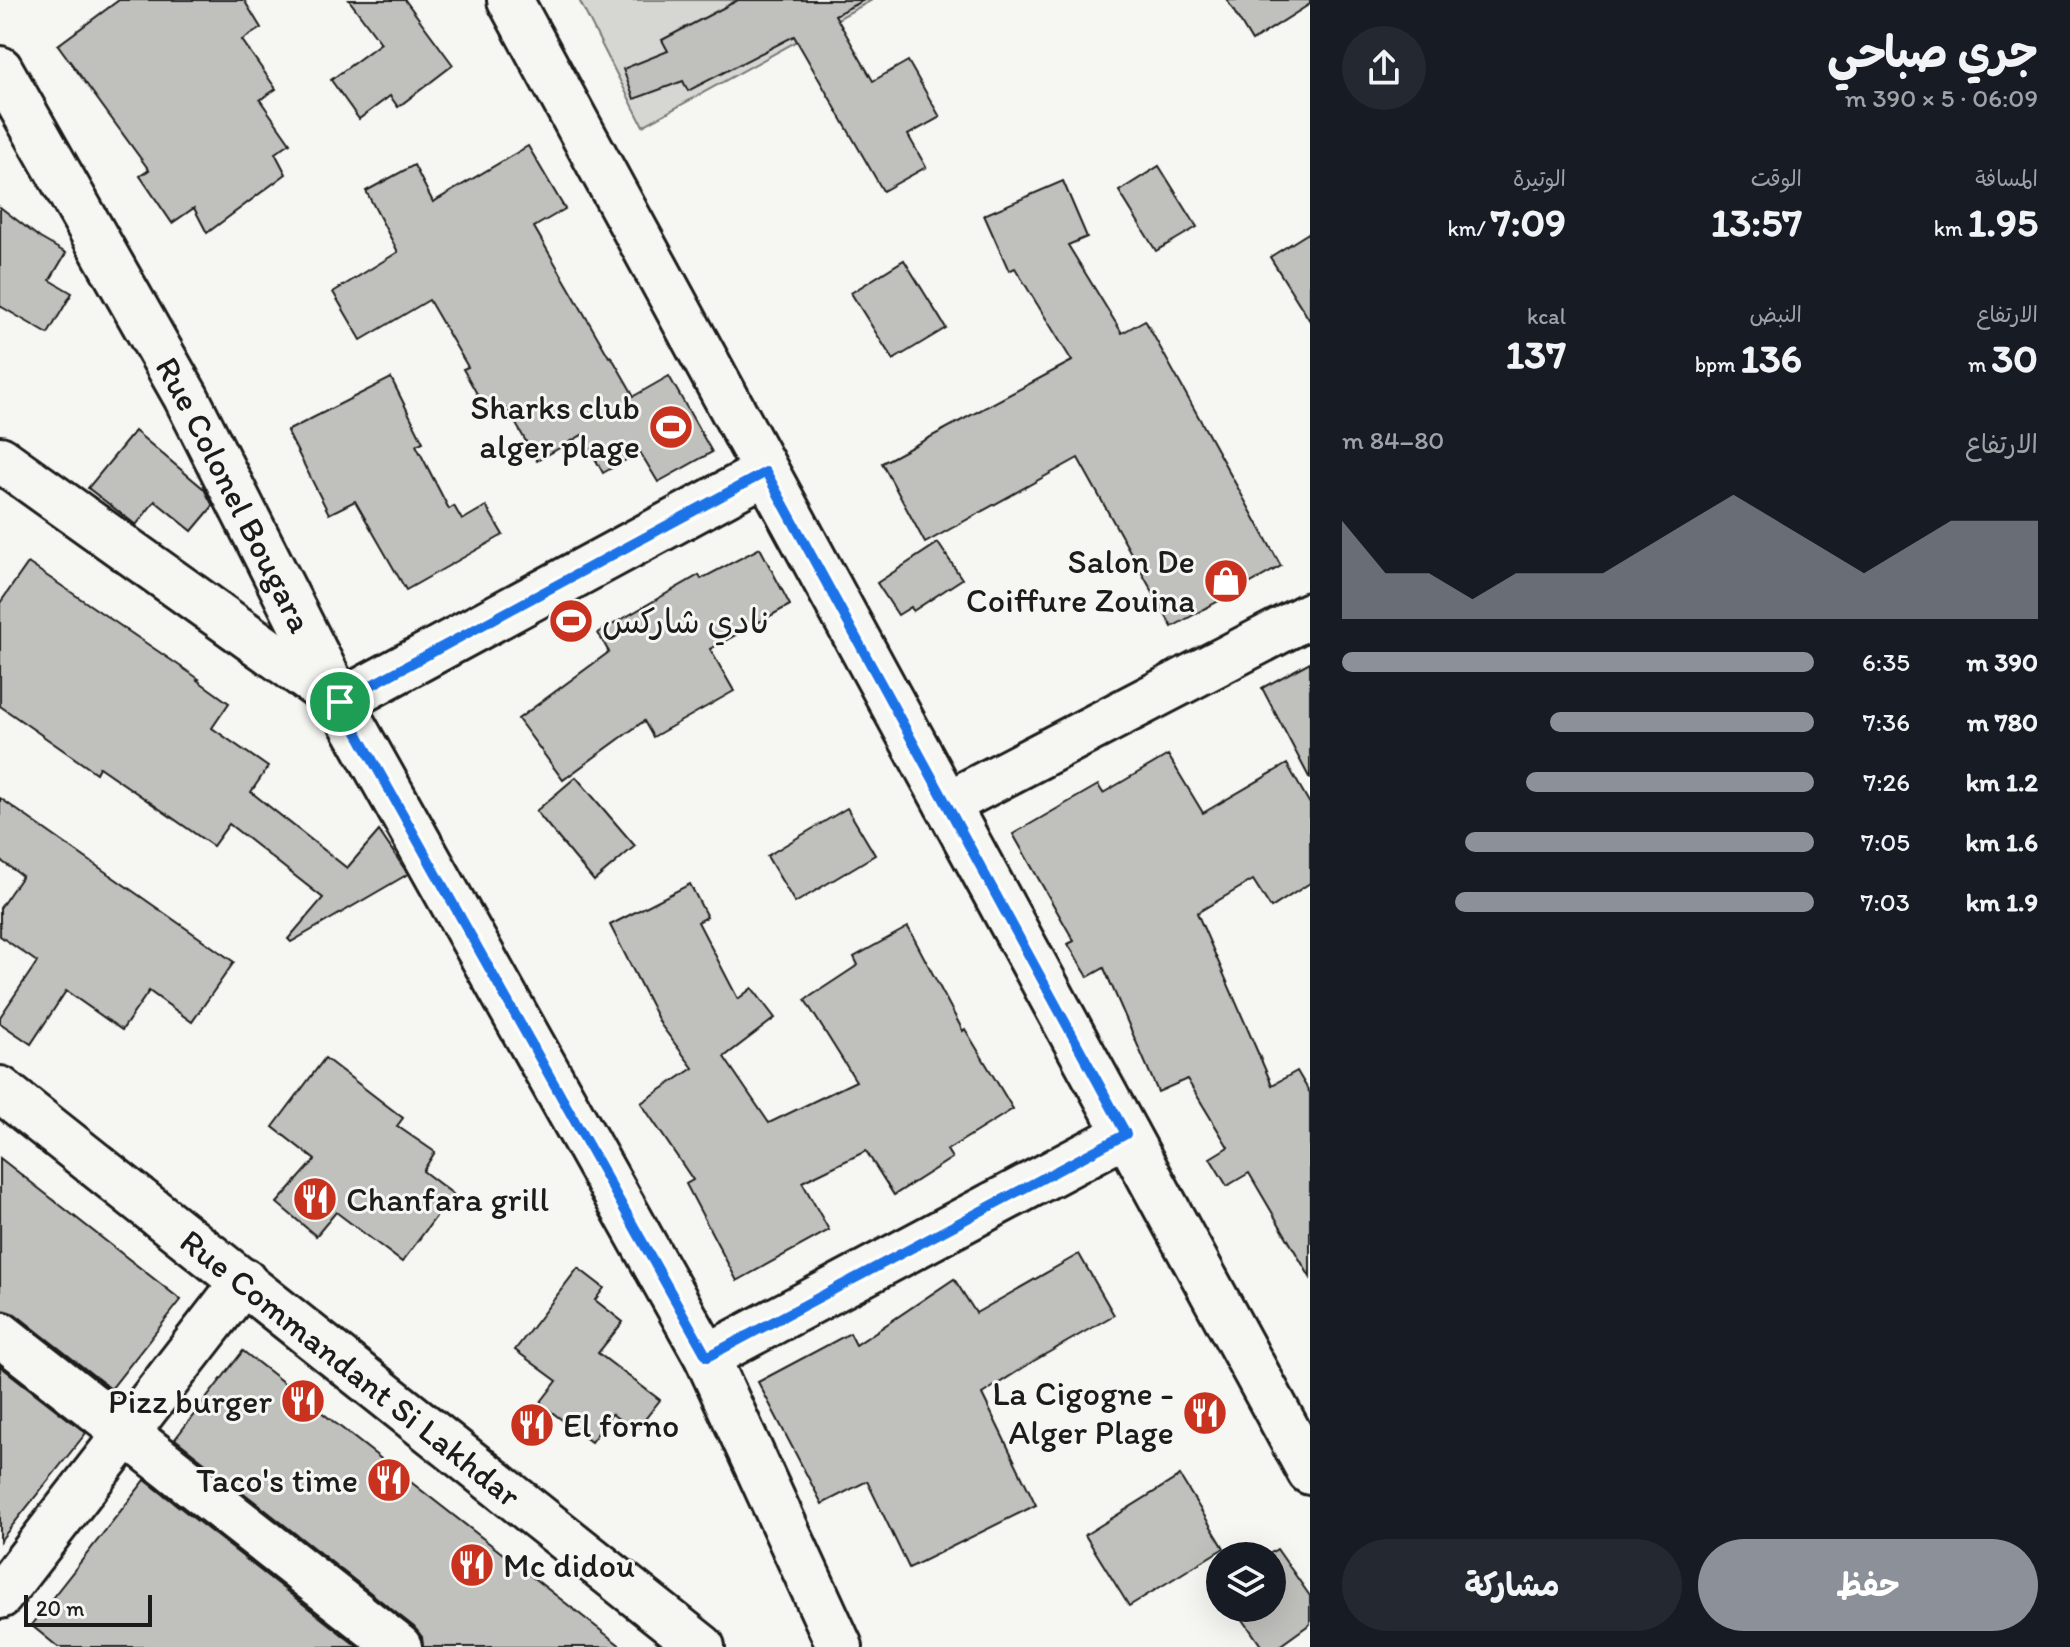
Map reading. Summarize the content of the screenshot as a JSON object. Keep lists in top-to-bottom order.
{
  "streets": {
    "street": ["Rue Colonel Bougara", "Rue Commandant Si Lakhdar"]
  },
  "places": {
    "sports": ["Sharks club alger plage", "نادي شاركس"],
    "shop": ["Salon De Coiffure Zouina"],
    "restaurant": [
      "Chanfara grill",
      "Pizz burger",
      "La Cigogne - Alger Plage",
      "El forno",
      "Taco's time",
      "Mc didou"
    ]
  },
  "scale_bar": "20 m",
  "page": {
    "heading": ["جري صباحي", "06:09 · 5 × 390 m"],
    "stats": [
      ["المسافة", "1.95 km"],
      ["الوقت", "13:57"],
      ["الوتيرة", "7:09 /km"],
      ["الارتفاع", "30 m"],
      ["النبض", "136 bpm"],
      ["kcal", "137"]
    ],
    "chart": ["الارتفاع", "80–84 m"],
    "list": [
      {
        "name": "390 m",
        "note": "6:35"
      },
      {
        "name": "780 m",
        "note": "7:36"
      },
      {
        "name": "1.2 km",
        "note": "7:26"
      },
      {
        "name": "1.6 km",
        "note": "7:05"
      },
      {
        "name": "1.9 km",
        "note": "7:03"
      }
    ],
    "buttons": ["حفظ", "مشاركة"],
    "scale": "20 m"
  }
}
